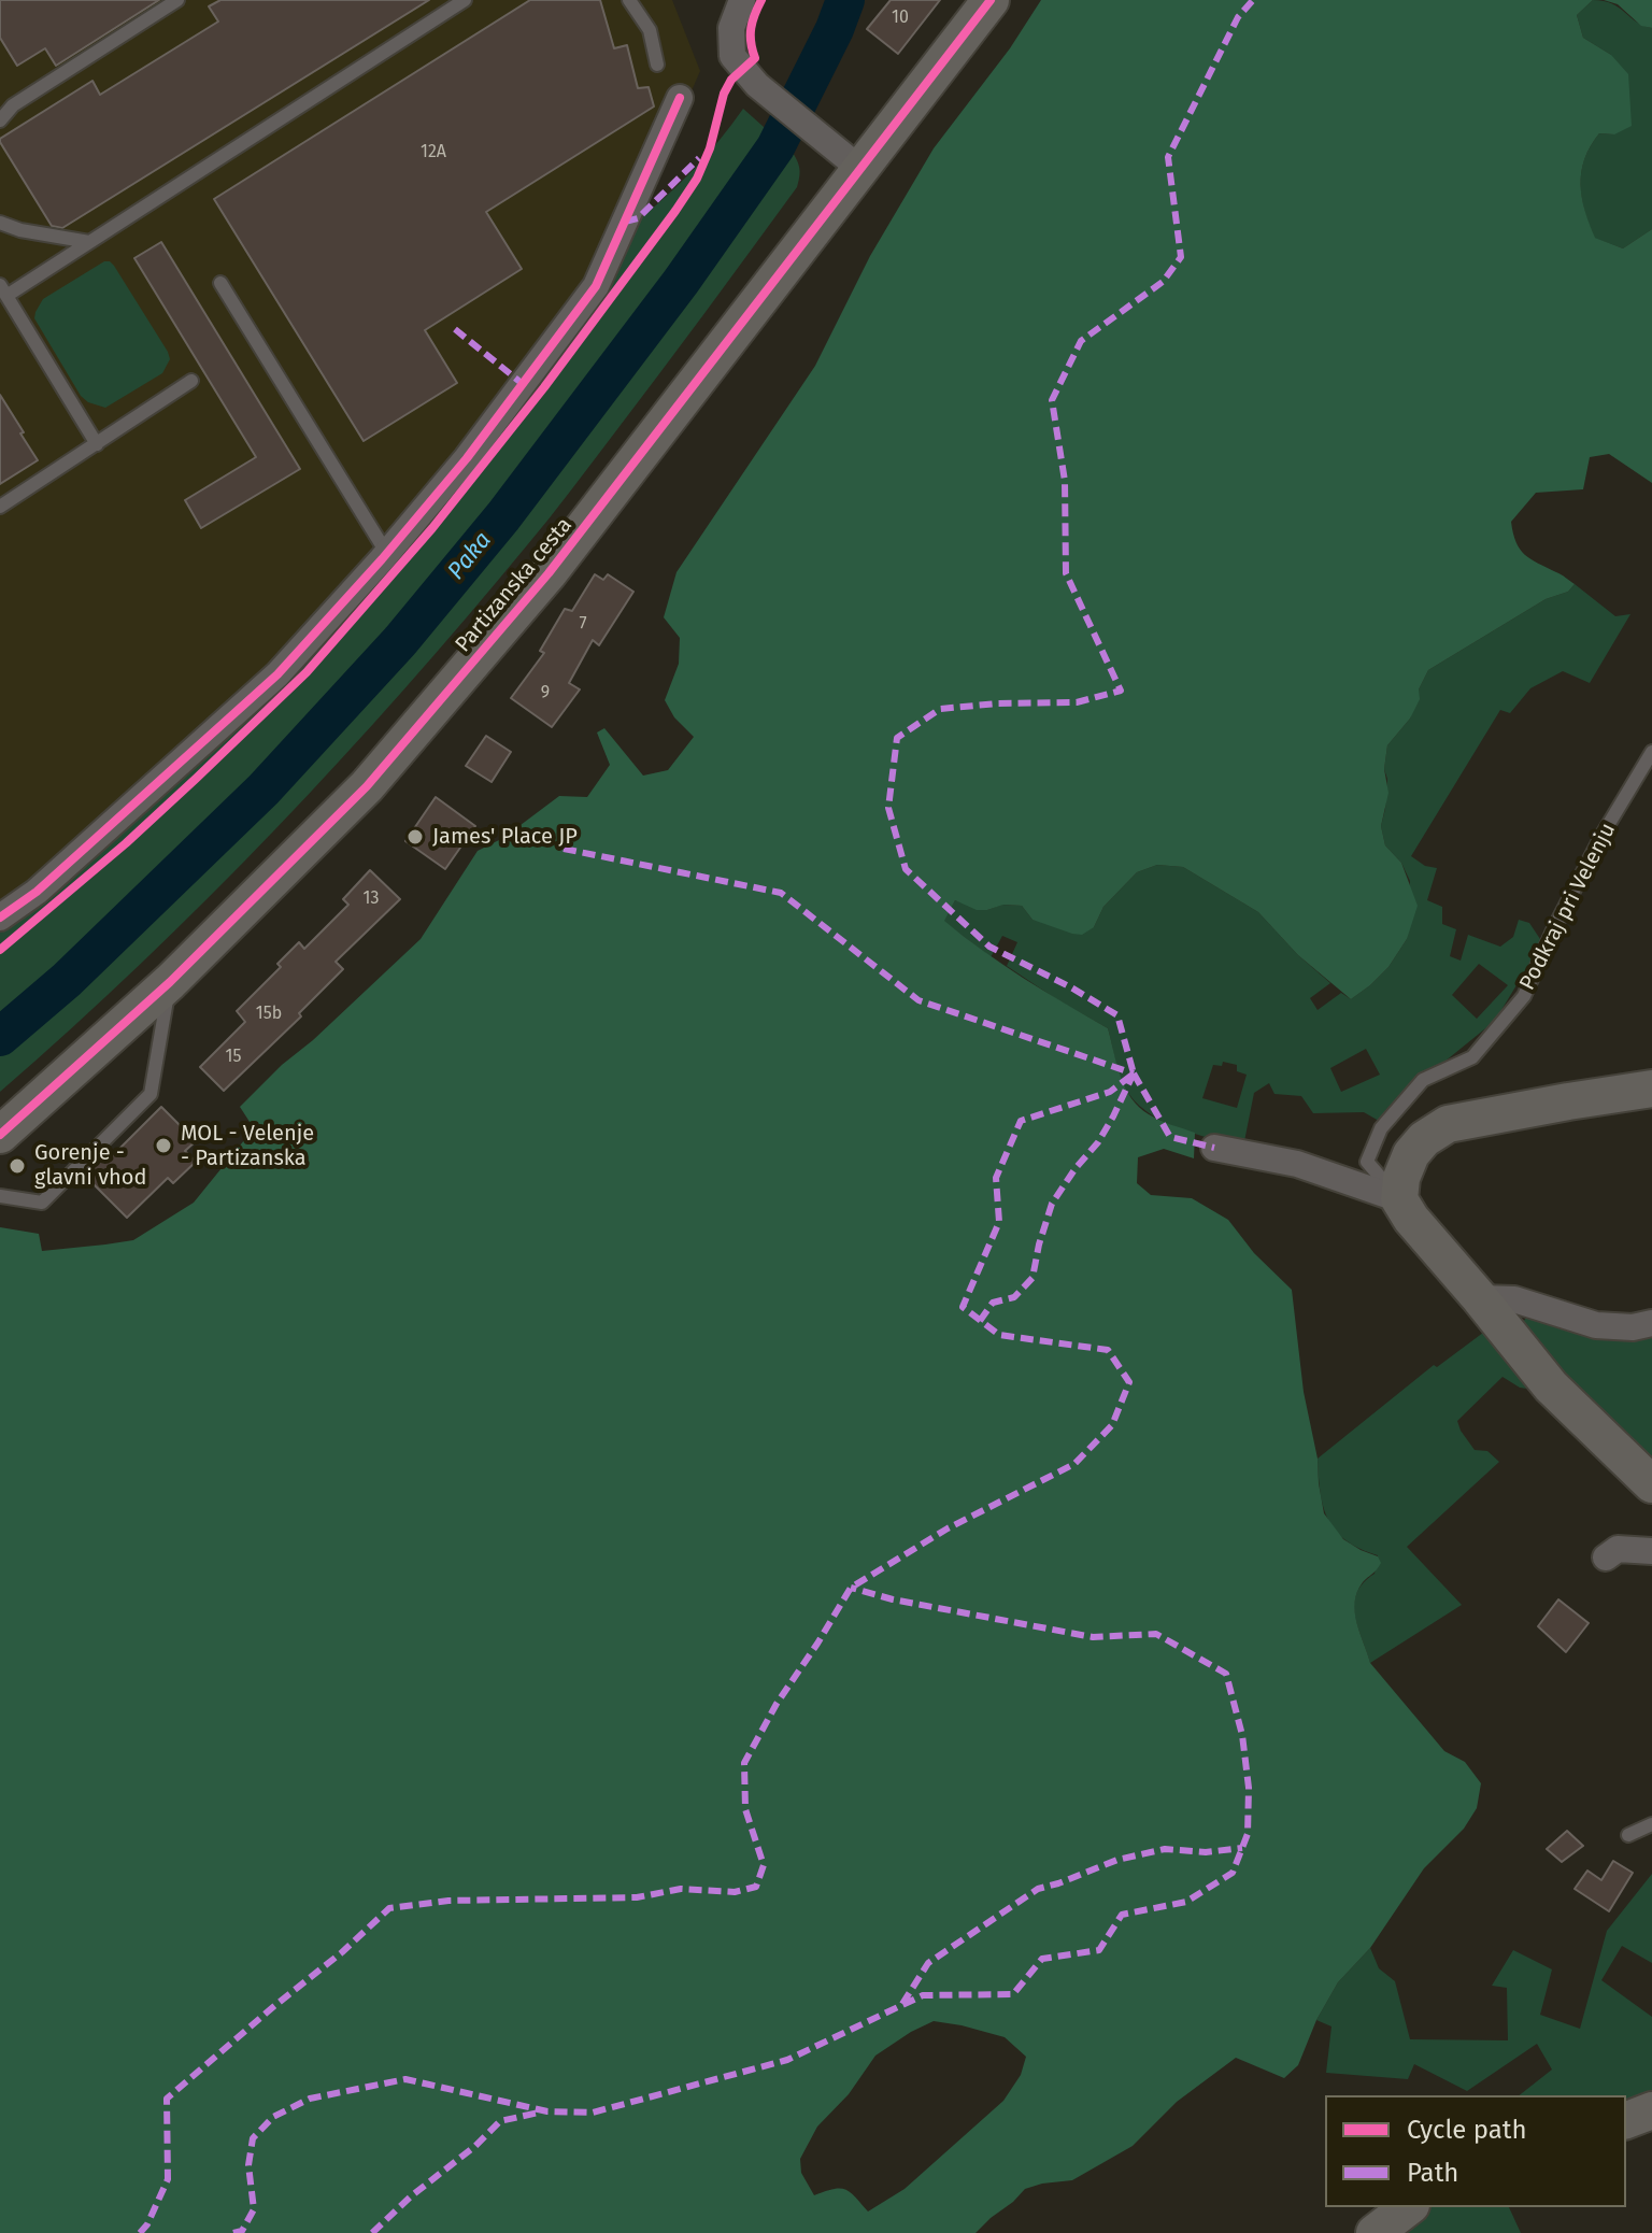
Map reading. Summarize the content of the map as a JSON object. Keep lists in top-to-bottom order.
{
  "streets": {
    "main road": ["Partizanska cesta", "Podkraj pri Velenju"]
  },
  "water": ["Paka"],
  "places": ["James' Place JP", "MOL - Velenje - Partizanska", "Gorenje - glavni vhod"],
  "house_numbers": [
    "10",
    "12A",
    "7",
    "9",
    "13",
    "15b",
    "15"
  ],
  "legend": ["Cycle path", "Path"]
}
